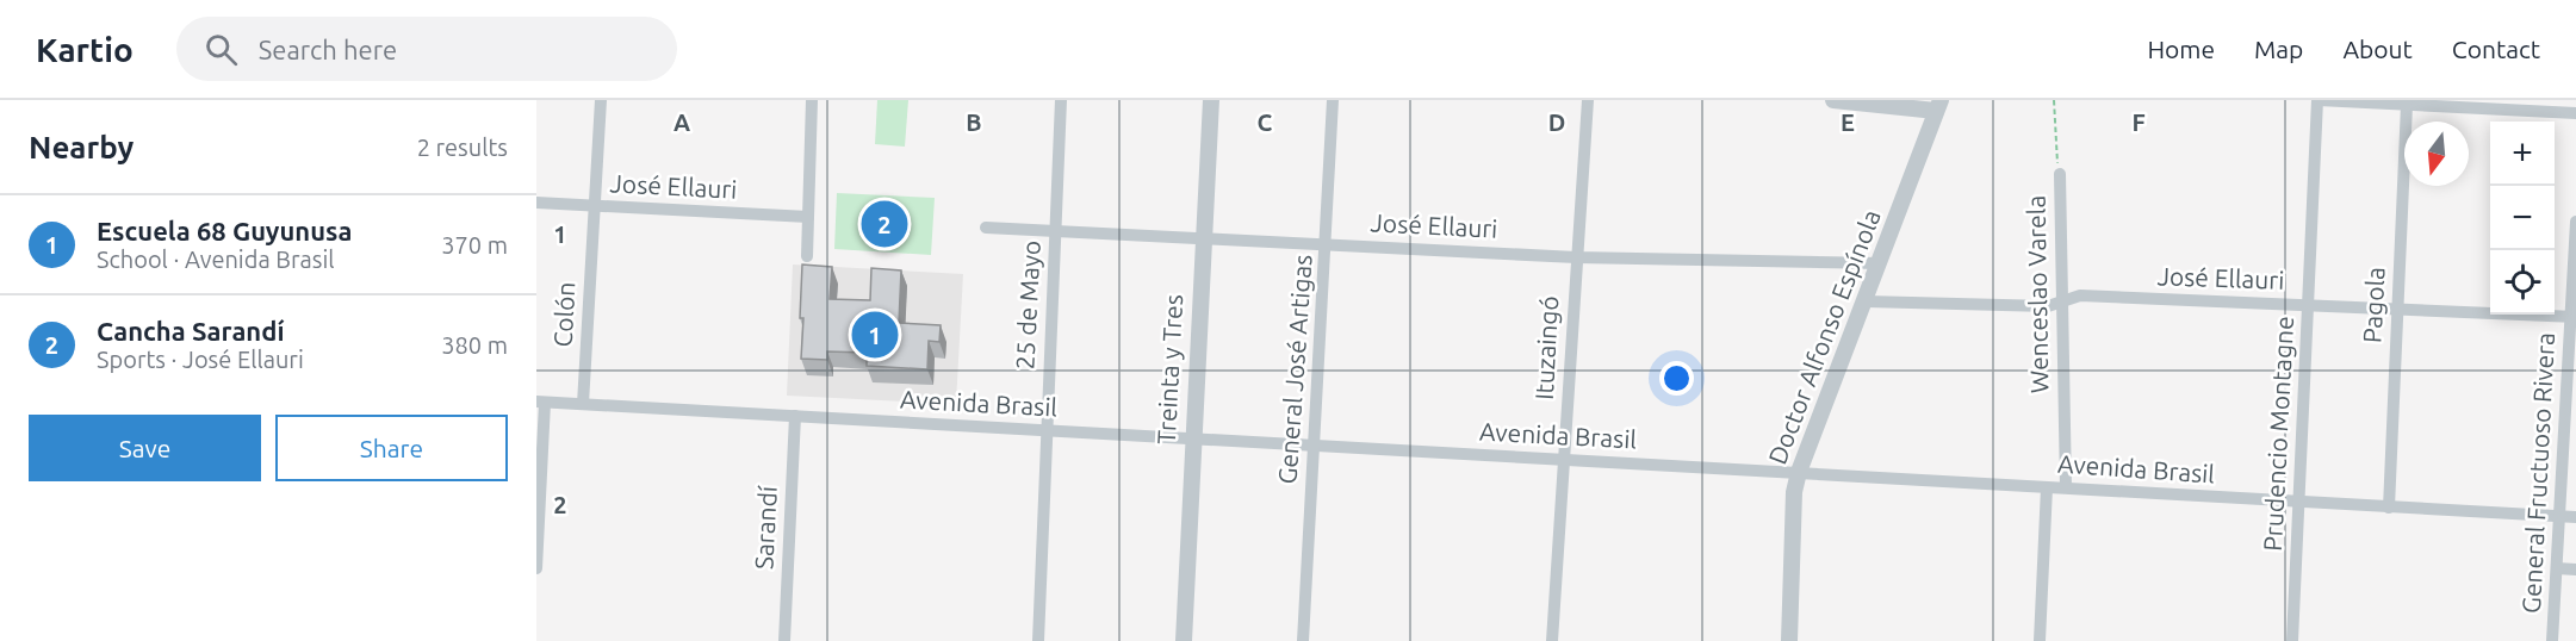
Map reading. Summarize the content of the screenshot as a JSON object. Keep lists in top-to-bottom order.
{
  "streets": {
    "street": [
      "José Ellauri",
      "Wenceslao Varela",
      "25 de Mayo",
      "Pagola",
      "Colón",
      "Doctor Alfonso Espínola",
      "Ituzaingó",
      "Treinta y Tres",
      "General José Artigas",
      "Avenida Brasil",
      "Prudencio Montagne",
      "General Fructuoso Rivera",
      "Sarandí"
    ]
  },
  "crossings": [
    ["José Ellauri", "Wenceslao Varela"],
    ["José Ellauri", "25 de Mayo"],
    ["José Ellauri", "Pagola"],
    ["José Ellauri", "Colón"],
    ["José Ellauri", "Doctor Alfonso Espínola"],
    ["José Ellauri", "Ituzaingó"],
    ["José Ellauri", "Treinta y Tres"],
    ["José Ellauri", "General José Artigas"],
    ["José Ellauri", "Prudencio Montagne"],
    ["José Ellauri", "General Fructuoso Rivera"],
    ["Wenceslao Varela", "Avenida Brasil"],
    ["25 de Mayo", "Avenida Brasil"],
    ["Pagola", "Avenida Brasil"],
    ["Colón", "Avenida Brasil"],
    ["Doctor Alfonso Espínola", "Avenida Brasil"],
    ["Ituzaingó", "Avenida Brasil"],
    ["Treinta y Tres", "Avenida Brasil"],
    ["General José Artigas", "Avenida Brasil"],
    ["Avenida Brasil", "Prudencio Montagne"],
    ["Avenida Brasil", "General Fructuoso Rivera"],
    ["Avenida Brasil", "Sarandí"]
  ],
  "north": "bottom",
  "page": {
    "header": "Kartio",
    "search": "Search here",
    "nav": [
      "Home",
      "Map",
      "About",
      "Contact"
    ],
    "heading": ["Nearby", "2 results"],
    "map_buttons": ["+", "−"],
    "list": [
      {
        "mark": "1",
        "name": "Escuela 68 Guyunusa",
        "note": "School · Avenida Brasil",
        "value": "370 m"
      },
      {
        "mark": "2",
        "name": "Cancha Sarandí",
        "note": "Sports · José Ellauri",
        "value": "380 m"
      }
    ],
    "pins": ["2", "1"],
    "buttons": ["Save", "Share"]
  },
  "grid": {
    "columns": [
      "A",
      "B",
      "C",
      "D",
      "E",
      "F"
    ],
    "rows": ["1", "2"]
  }
}
